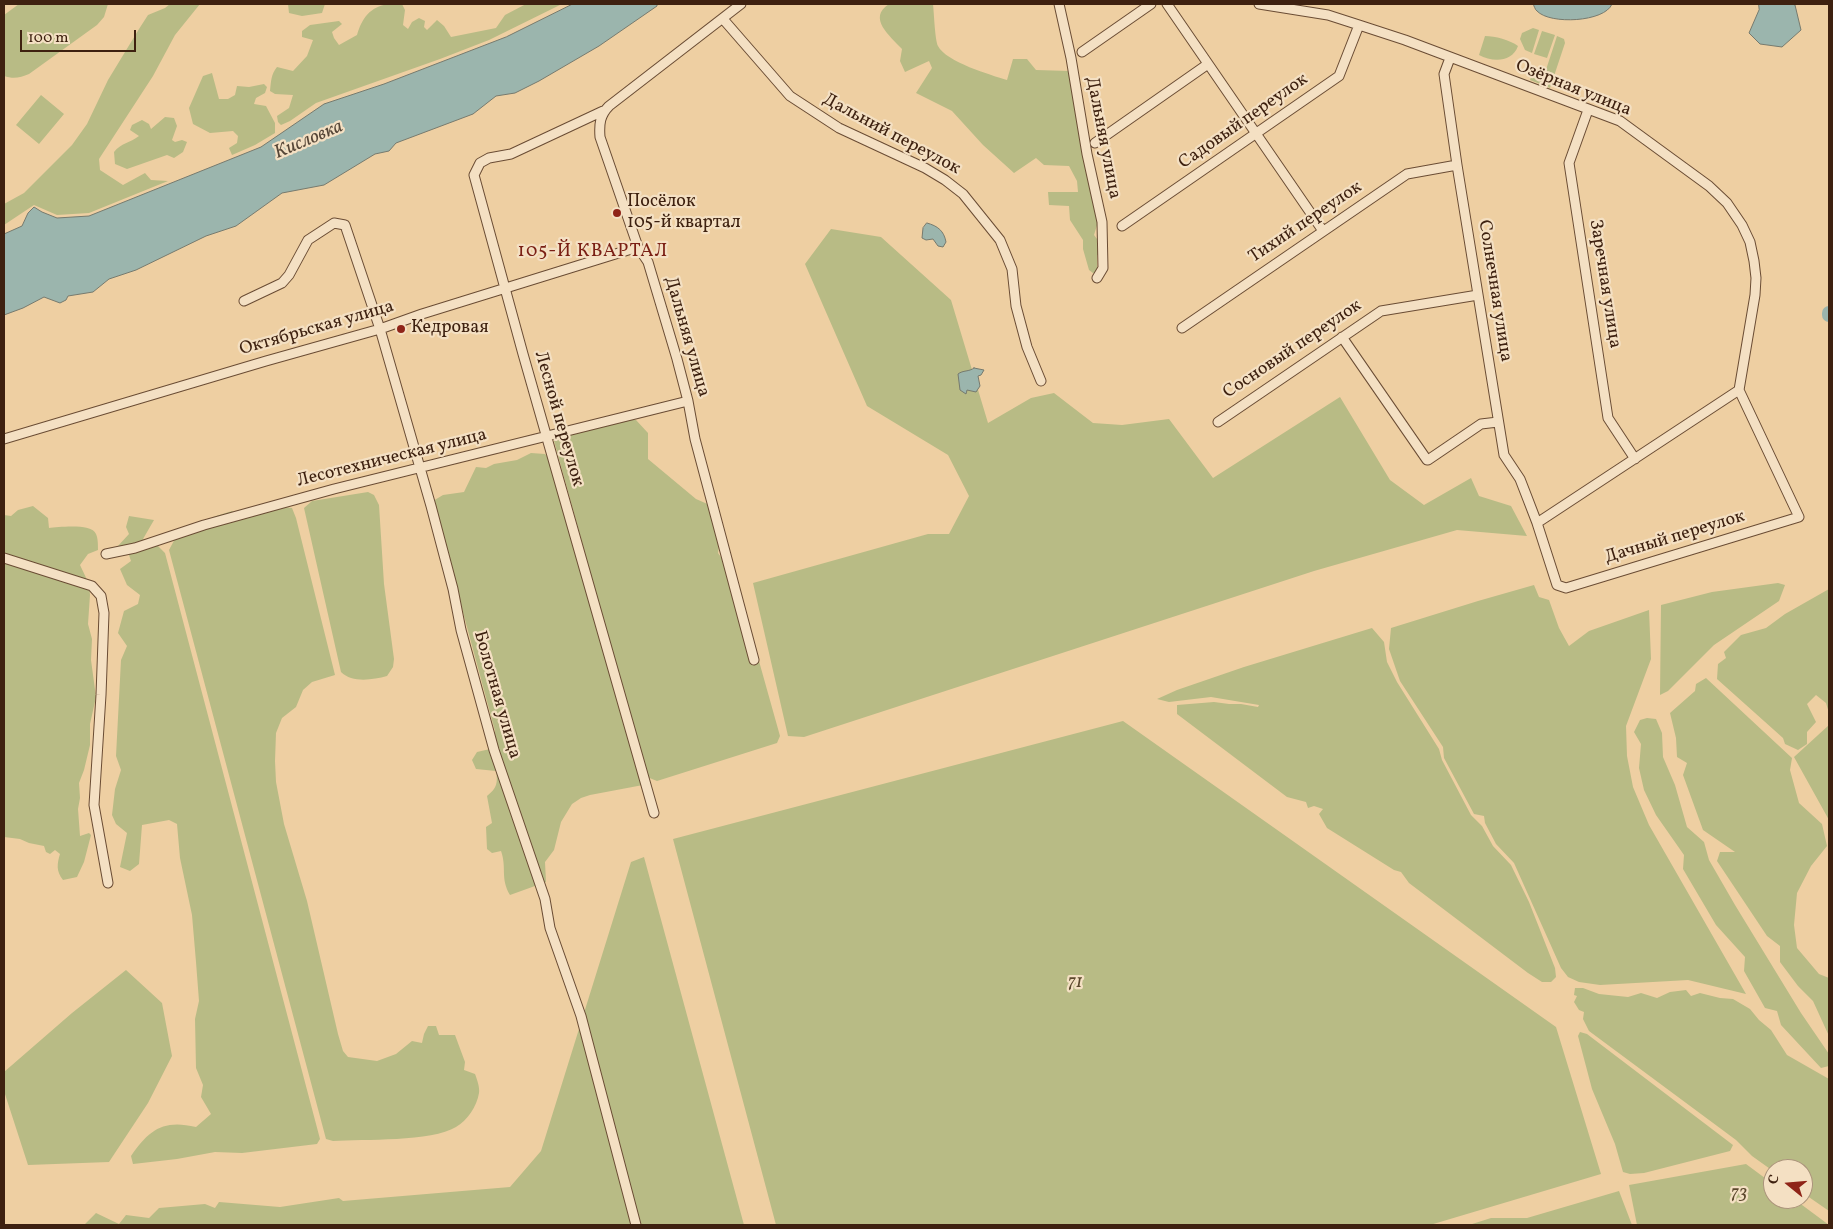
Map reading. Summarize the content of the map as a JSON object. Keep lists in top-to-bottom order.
{
  "streets": {
    "street": [
      "Озёрная улица",
      "Садовый переулок",
      "Дальний переулок",
      "Дальняя улица",
      "Тихий переулок",
      "Заречная улица",
      "Солнечная улица",
      "Октябрьская улица",
      "Сосновый переулок",
      "Лесной переулок",
      "Лесотехническая улица",
      "Дачный переулок",
      "Болотная улица"
    ]
  },
  "crossings": [
    ["Озёрная улица", "Садовый переулок"],
    ["Озёрная улица", "Заречная улица"],
    ["Озёрная улица", "Солнечная улица"],
    ["Озёрная улица", "Дачный переулок"],
    ["Дальняя улица", "Октябрьская улица"],
    ["Дальняя улица", "Лесной переулок"],
    ["Дальняя улица", "Лесотехническая улица"],
    ["Тихий переулок", "Солнечная улица"],
    ["Солнечная улица", "Сосновый переулок"],
    ["Солнечная улица", "Дачный переулок"],
    ["Октябрьская улица", "Лесной переулок"],
    ["Октябрьская улица", "Болотная улица"],
    ["Лесной переулок", "Лесотехническая улица"],
    ["Лесотехническая улица", "Болотная улица"]
  ],
  "districts": ["105-Й КВАРТАЛ"],
  "water": ["Кисловка"],
  "parks": ["71", "73"],
  "places": ["Посёлок 105-й квартал", "Кедровая"],
  "scale_bar": "100 m",
  "north": "left"
}
